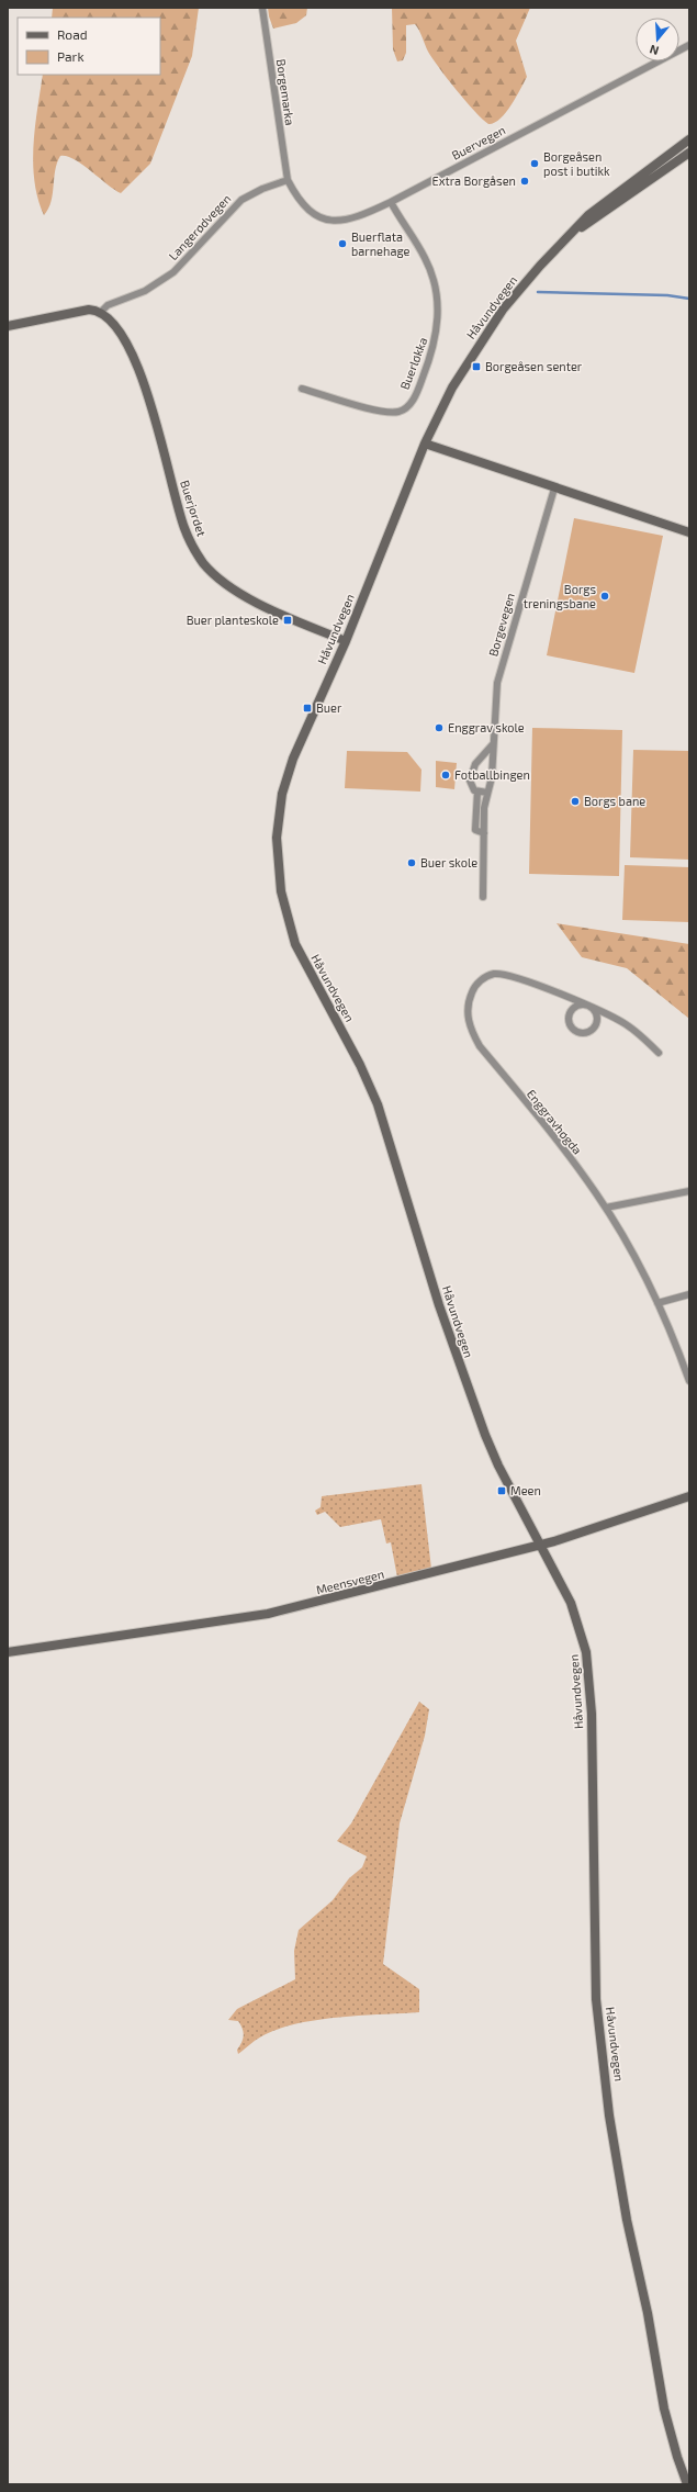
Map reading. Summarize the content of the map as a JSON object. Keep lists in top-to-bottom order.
{
  "streets": {
    "main road": ["Håvundvegen", "Buerjordet", "Meensvegen"],
    "street": [
      "Borgemarka",
      "Buervegen",
      "Langerødvegen",
      "Buerløkka",
      "Borgevegen",
      "Enggravhøgda"
    ]
  },
  "crossings": [
    ["Borgemarka", "Buervegen"],
    ["Borgemarka", "Langerødvegen"],
    ["Buervegen", "Langerødvegen"],
    ["Buervegen", "Buerløkka"],
    ["Langerødvegen", "Buerjordet"],
    ["Håvundvegen", "Buerjordet"],
    ["Håvundvegen", "Meensvegen"]
  ],
  "places": {
    "other": [
      "Borgeåsen post i butikk",
      "Extra Borgåsen",
      "Buerflata barnehage",
      "Borgs treningsbane",
      "Enggrav skole",
      "Fotballbingen",
      "Borgs bane",
      "Buer skole"
    ],
    "transit": [
      "Borgeåsen senter",
      "Buer planteskole",
      "Buer",
      "Meen"
    ]
  },
  "legend": ["Road", "Park"],
  "north": "bottom"
}
